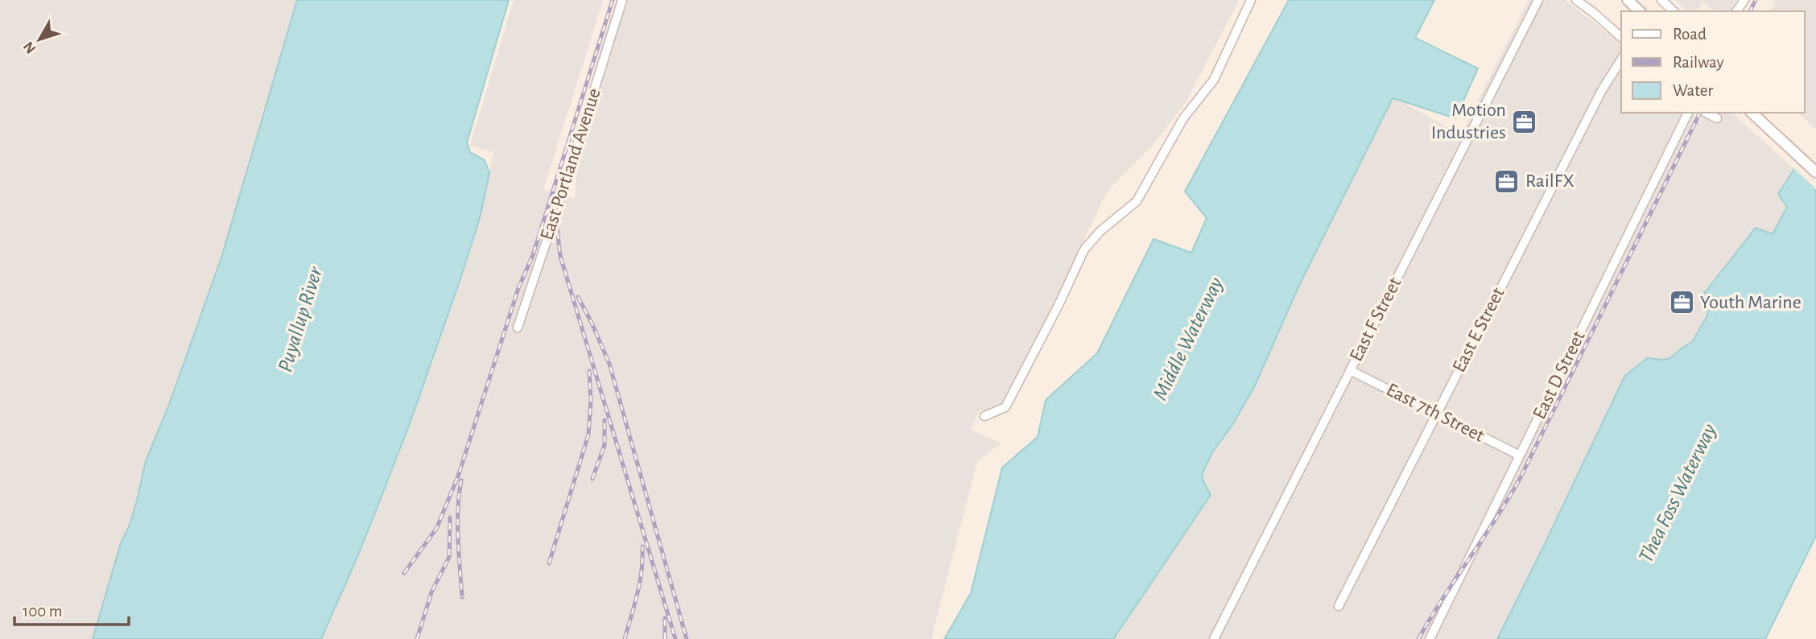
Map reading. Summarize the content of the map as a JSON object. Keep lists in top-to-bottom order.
{
  "streets": {
    "street": [
      "East Portland Avenue",
      "East F Street",
      "East E Street",
      "East D Street",
      "East 7th Street"
    ]
  },
  "crossings": [
    ["East F Street", "East 7th Street"],
    ["East E Street", "East 7th Street"],
    ["East D Street", "East 7th Street"]
  ],
  "water": ["Puyallup River", "Middle Waterway", "Thea Foss Waterway"],
  "places": {
    "office": ["Motion Industries", "RailFX", "Youth Marine"]
  },
  "legend": ["Road", "Railway", "Water"],
  "scale_bar": "100 m",
  "north": "bottom left"
}
